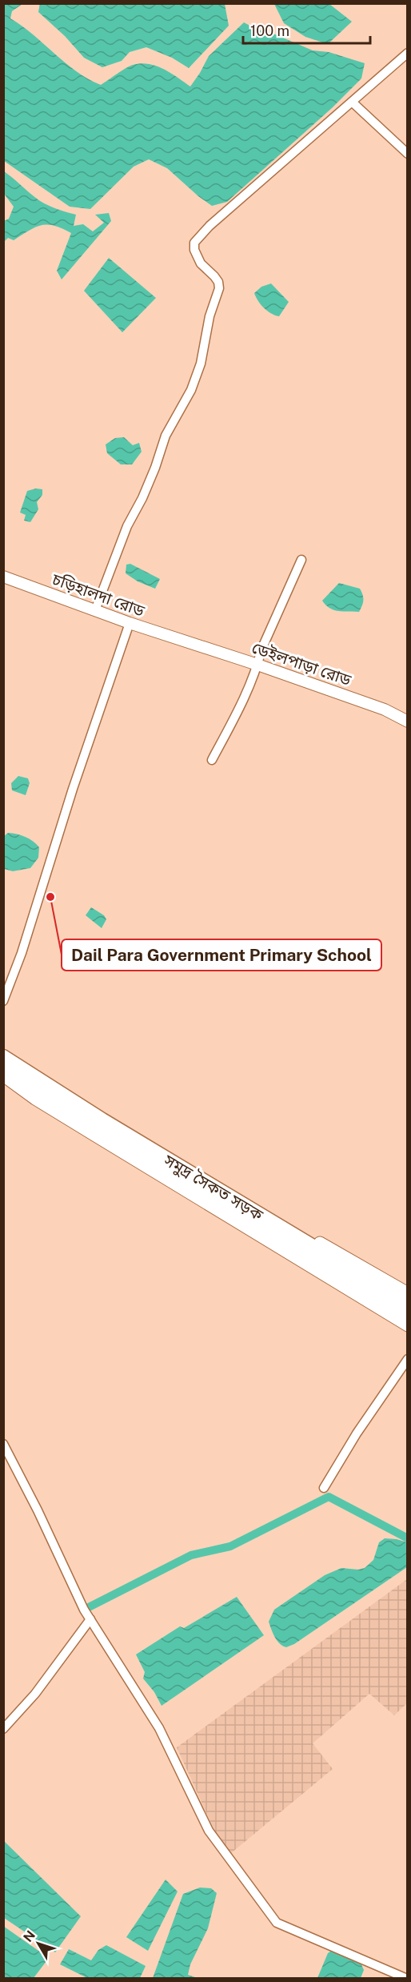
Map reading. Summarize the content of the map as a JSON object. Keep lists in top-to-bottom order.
{
  "streets": {
    "main road": ["চড়িহালদা রোড", "ডেইলপাড়া রোড", "সমুদ্র সৈকত সড়ক"]
  },
  "crossings": [
    ["চড়িহালদা রোড", "ডেইলপাড়া রোড"]
  ],
  "places": ["Dail Para Government Primary School"],
  "scale_bar": "100 m",
  "north": "top left"
}
